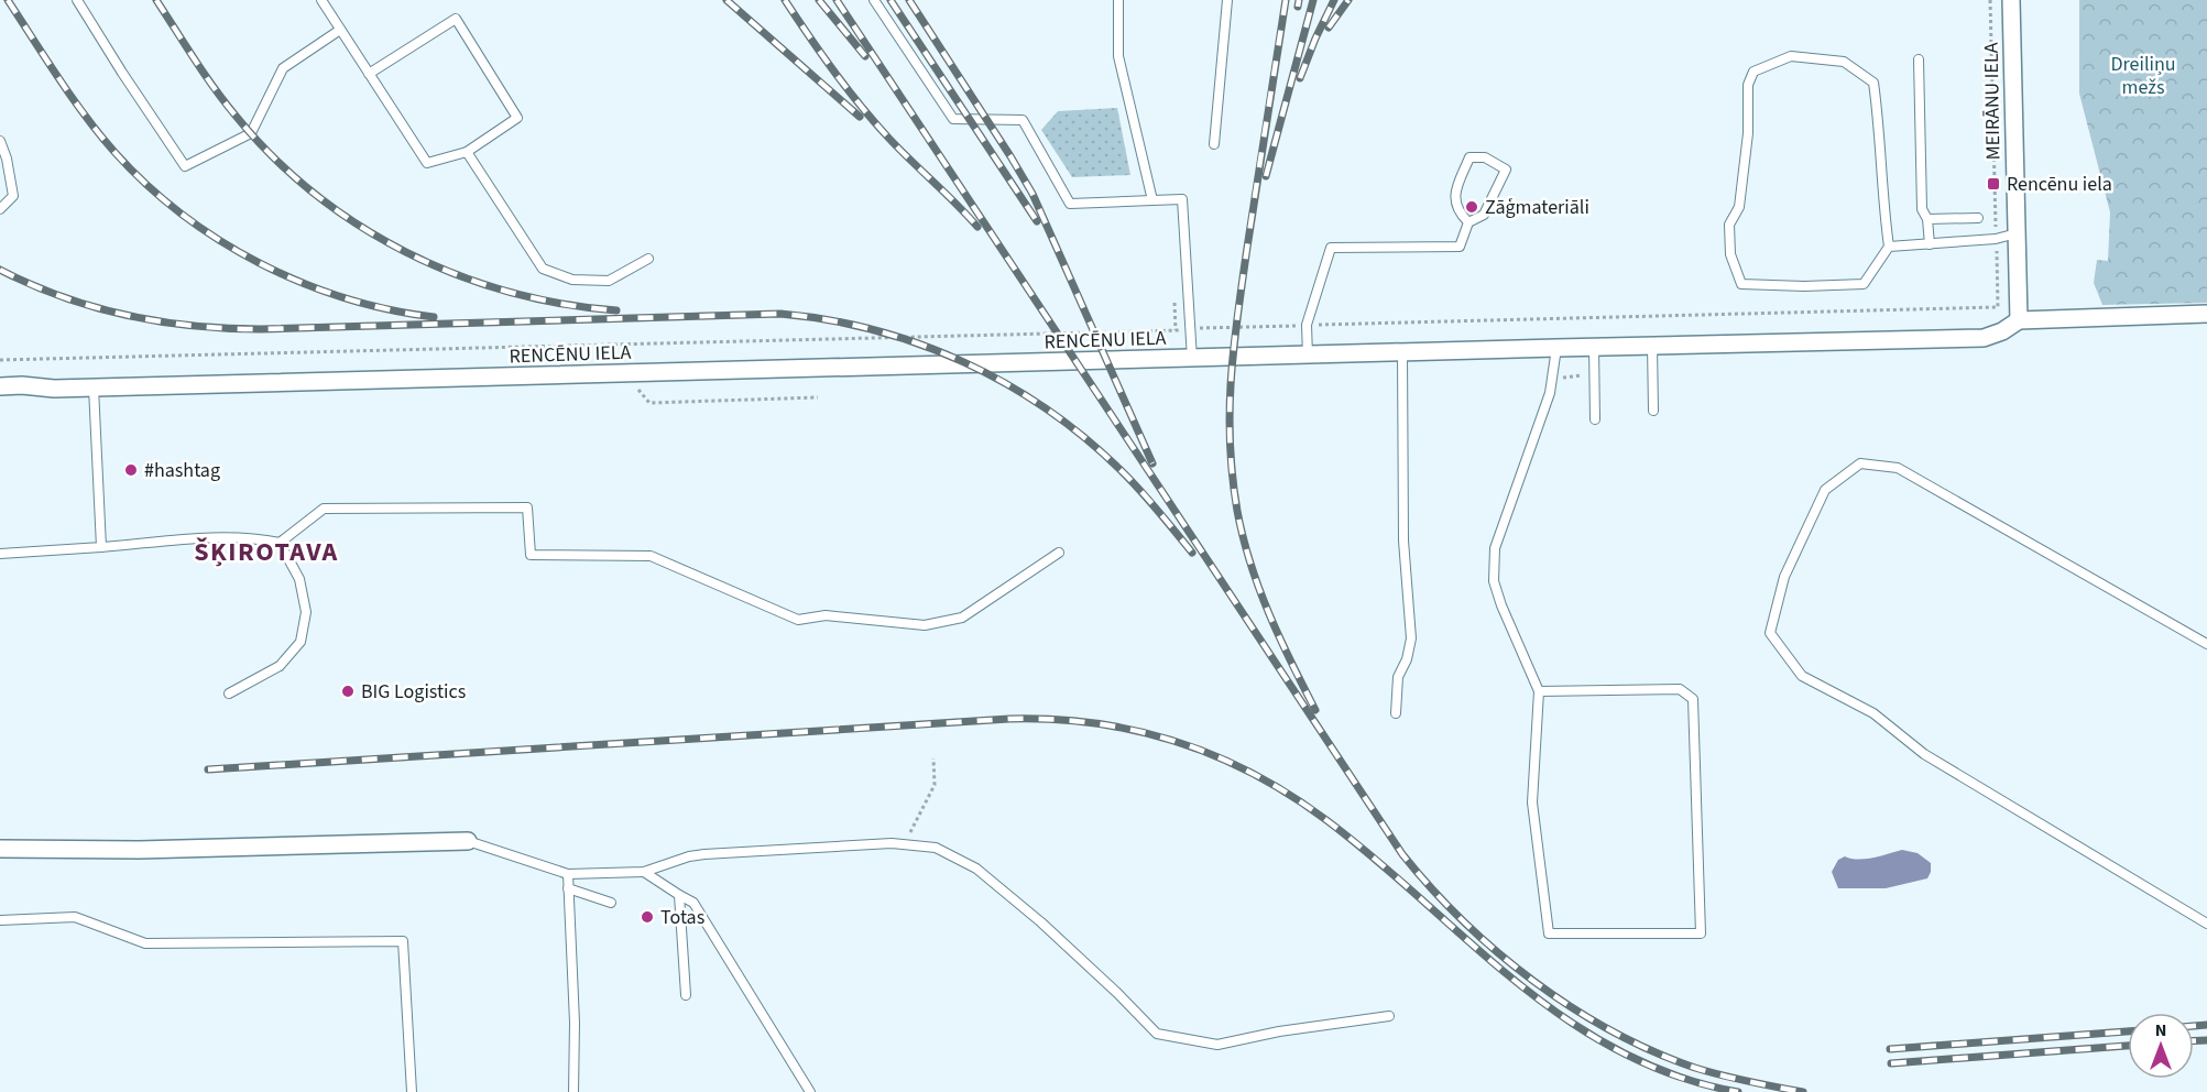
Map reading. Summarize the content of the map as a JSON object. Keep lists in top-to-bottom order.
{
  "streets": {
    "street": ["MEIRĀNU IELA", "RENCĒNU IELA"]
  },
  "crossings": [
    ["MEIRĀNU IELA", "RENCĒNU IELA"]
  ],
  "districts": ["ŠĶIROTAVA"],
  "parks": ["Dreiliņu mežs"],
  "places": {
    "transit": ["Rencēnu iela"],
    "other": [
      "Zāģmateriāli",
      "#hashtag",
      "BIG Logistics",
      "Totas"
    ]
  },
  "north": "top"
}
